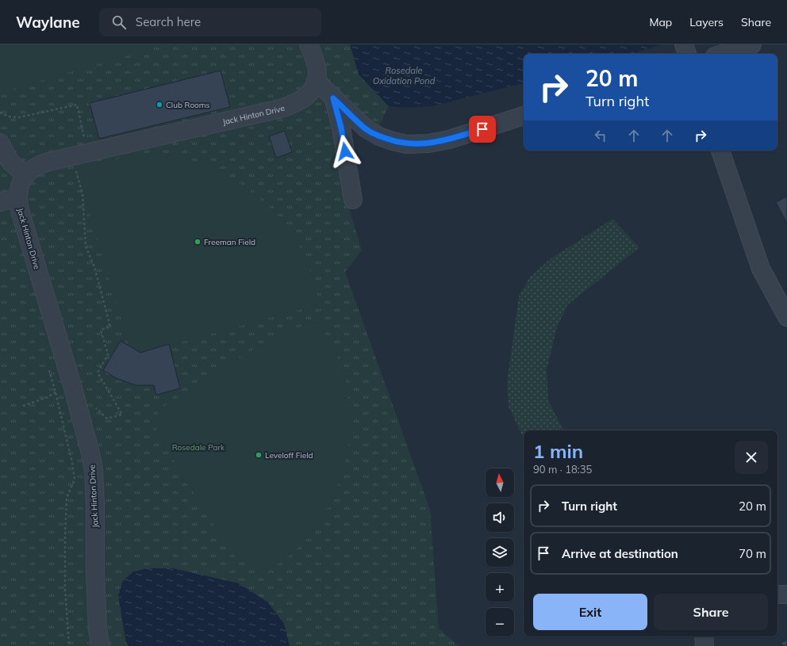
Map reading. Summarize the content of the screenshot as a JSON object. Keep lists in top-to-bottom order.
{
  "streets": {
    "street": ["Jack Hinton Drive"]
  },
  "water": ["Rosedale Oxidation Pond"],
  "parks": ["Rosedale Park"],
  "places": ["Club Rooms", "Freeman Field", "Leveloff Field"],
  "north": "top",
  "page": {
    "header": "Waylane",
    "search": "Search here",
    "nav": ["Map", "Layers", "Share"],
    "turn": ["20 m", "Turn right"],
    "heading": ["1 min", "90 m · 18:35"],
    "map_buttons": ["+", "−"],
    "list": [
      {
        "name": "Turn right",
        "value": "20 m"
      },
      {
        "name": "Arrive at destination",
        "value": "70 m"
      }
    ],
    "buttons": ["Exit", "Share"]
  }
}
